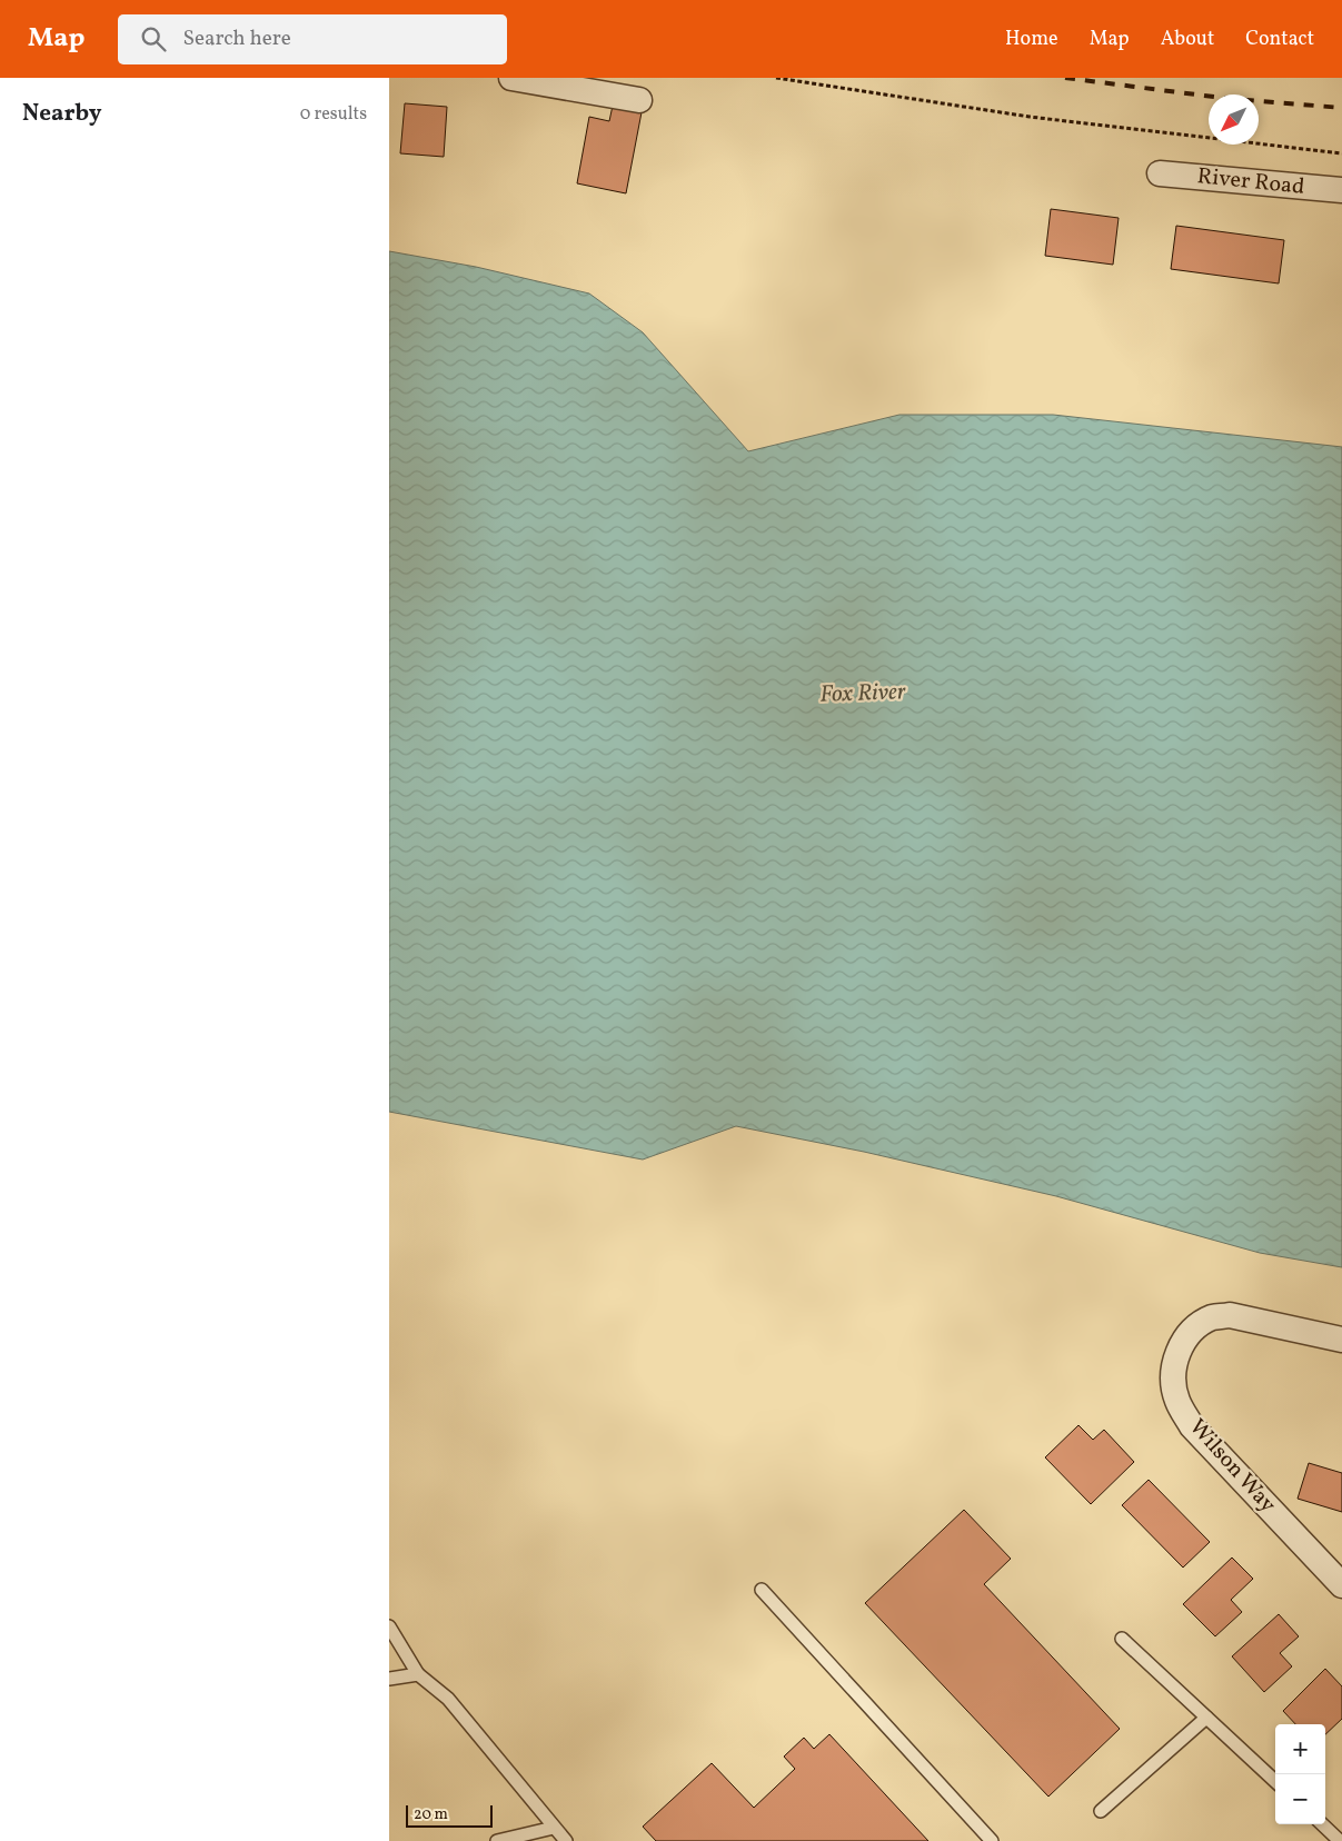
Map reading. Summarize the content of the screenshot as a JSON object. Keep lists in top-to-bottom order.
{
  "streets": {
    "street": ["River Road", "Wilson Way"]
  },
  "water": ["Fox River"],
  "scale_bar": "20 m",
  "north": "bottom left",
  "page": {
    "header": "Map",
    "search": "Search here",
    "nav": [
      "Home",
      "Map",
      "About",
      "Contact"
    ],
    "heading": ["Nearby", "0 results"],
    "map_buttons": ["+", "−"],
    "scale": "20 m"
  }
}
